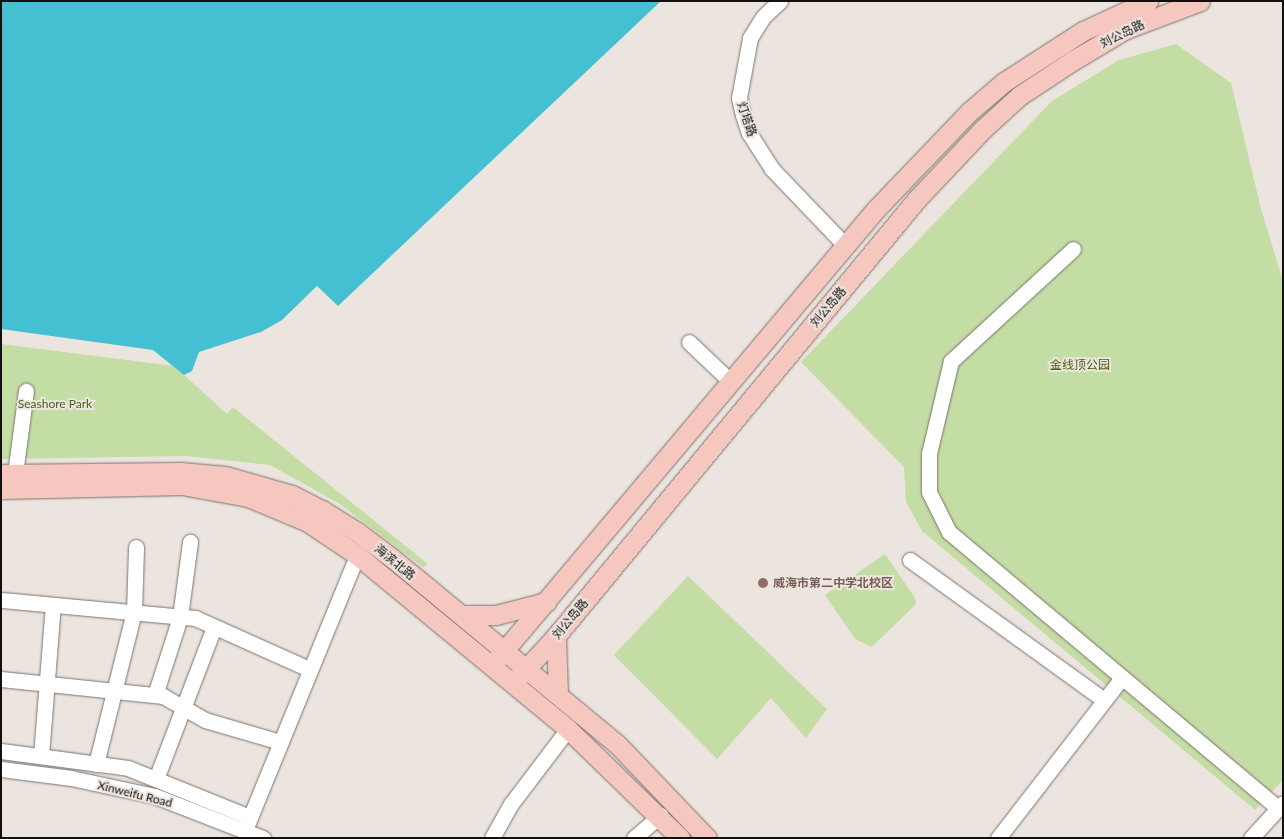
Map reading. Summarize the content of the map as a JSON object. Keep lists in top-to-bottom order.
{
  "streets": {
    "main road": ["刘公岛路", "海滨北路"],
    "street": ["灯塔路", "Xinweifu Road"]
  },
  "crossings": [
    ["刘公岛路", "灯塔路"],
    ["刘公岛路", "海滨北路"]
  ],
  "parks": ["金线顶公园", "Seashore Park"],
  "places": ["威海市第二中学北校区"]
}
